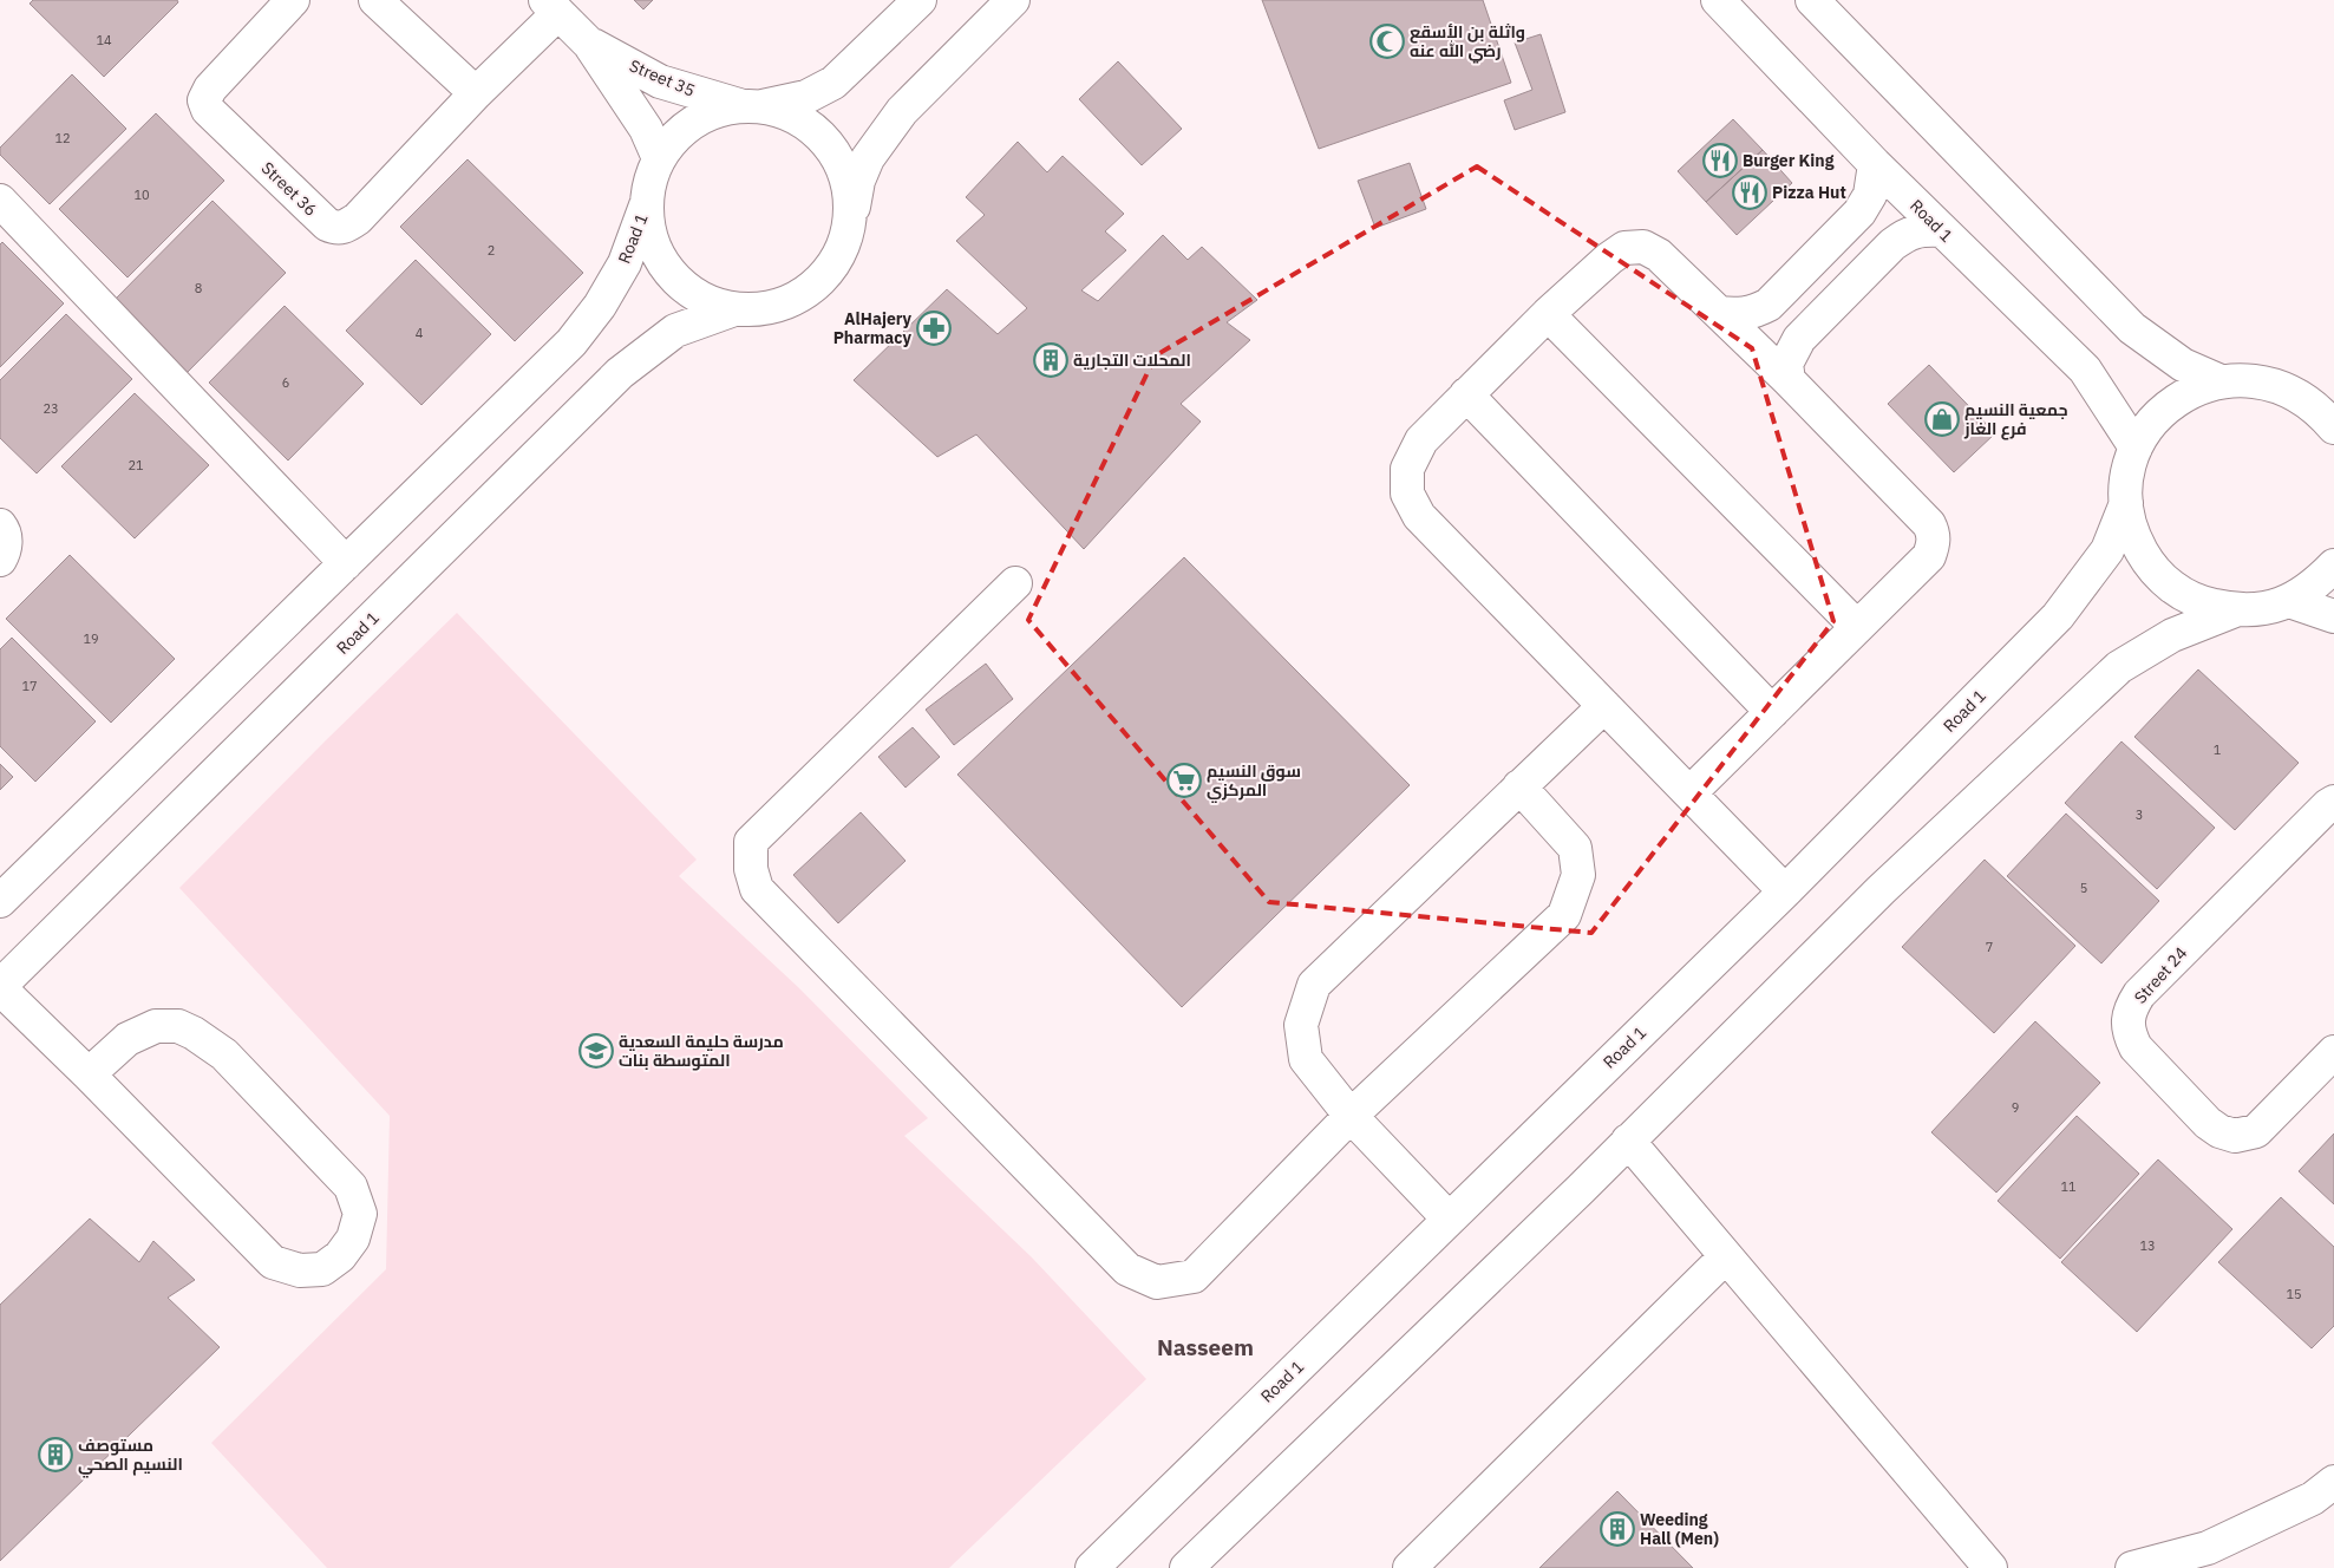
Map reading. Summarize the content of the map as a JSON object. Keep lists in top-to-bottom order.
{
  "streets": {
    "street": [
      "Street 35",
      "Street 36",
      "Road 1",
      "Street 24"
    ]
  },
  "crossings": [
    ["Street 35", "Street 36"],
    ["Street 35", "Road 1"]
  ],
  "districts": ["Nasseem"],
  "places": {
    "mosque": ["واثلة بن الأسقع رضي الله عنه"],
    "restaurant": ["Burger King", "Pizza Hut"],
    "pharmacy": ["AlHajery Pharmacy"],
    "building": ["المحلات التجارية", "مستوصف النسيم الصحي", "Weeding Hall (Men)"],
    "shop": ["جمعية النسيم فرع الغاز"],
    "supermarket": ["سوق النسيم المركزي"],
    "school or university": ["مدرسة حليمة السعدية المتوسطة بنات"]
  },
  "house_numbers": [
    "14",
    "12",
    "10",
    "2",
    "8",
    "4",
    "6",
    "23",
    "21",
    "19",
    "17",
    "1",
    "3",
    "5",
    "7",
    "9",
    "11",
    "13",
    "15"
  ]
}
